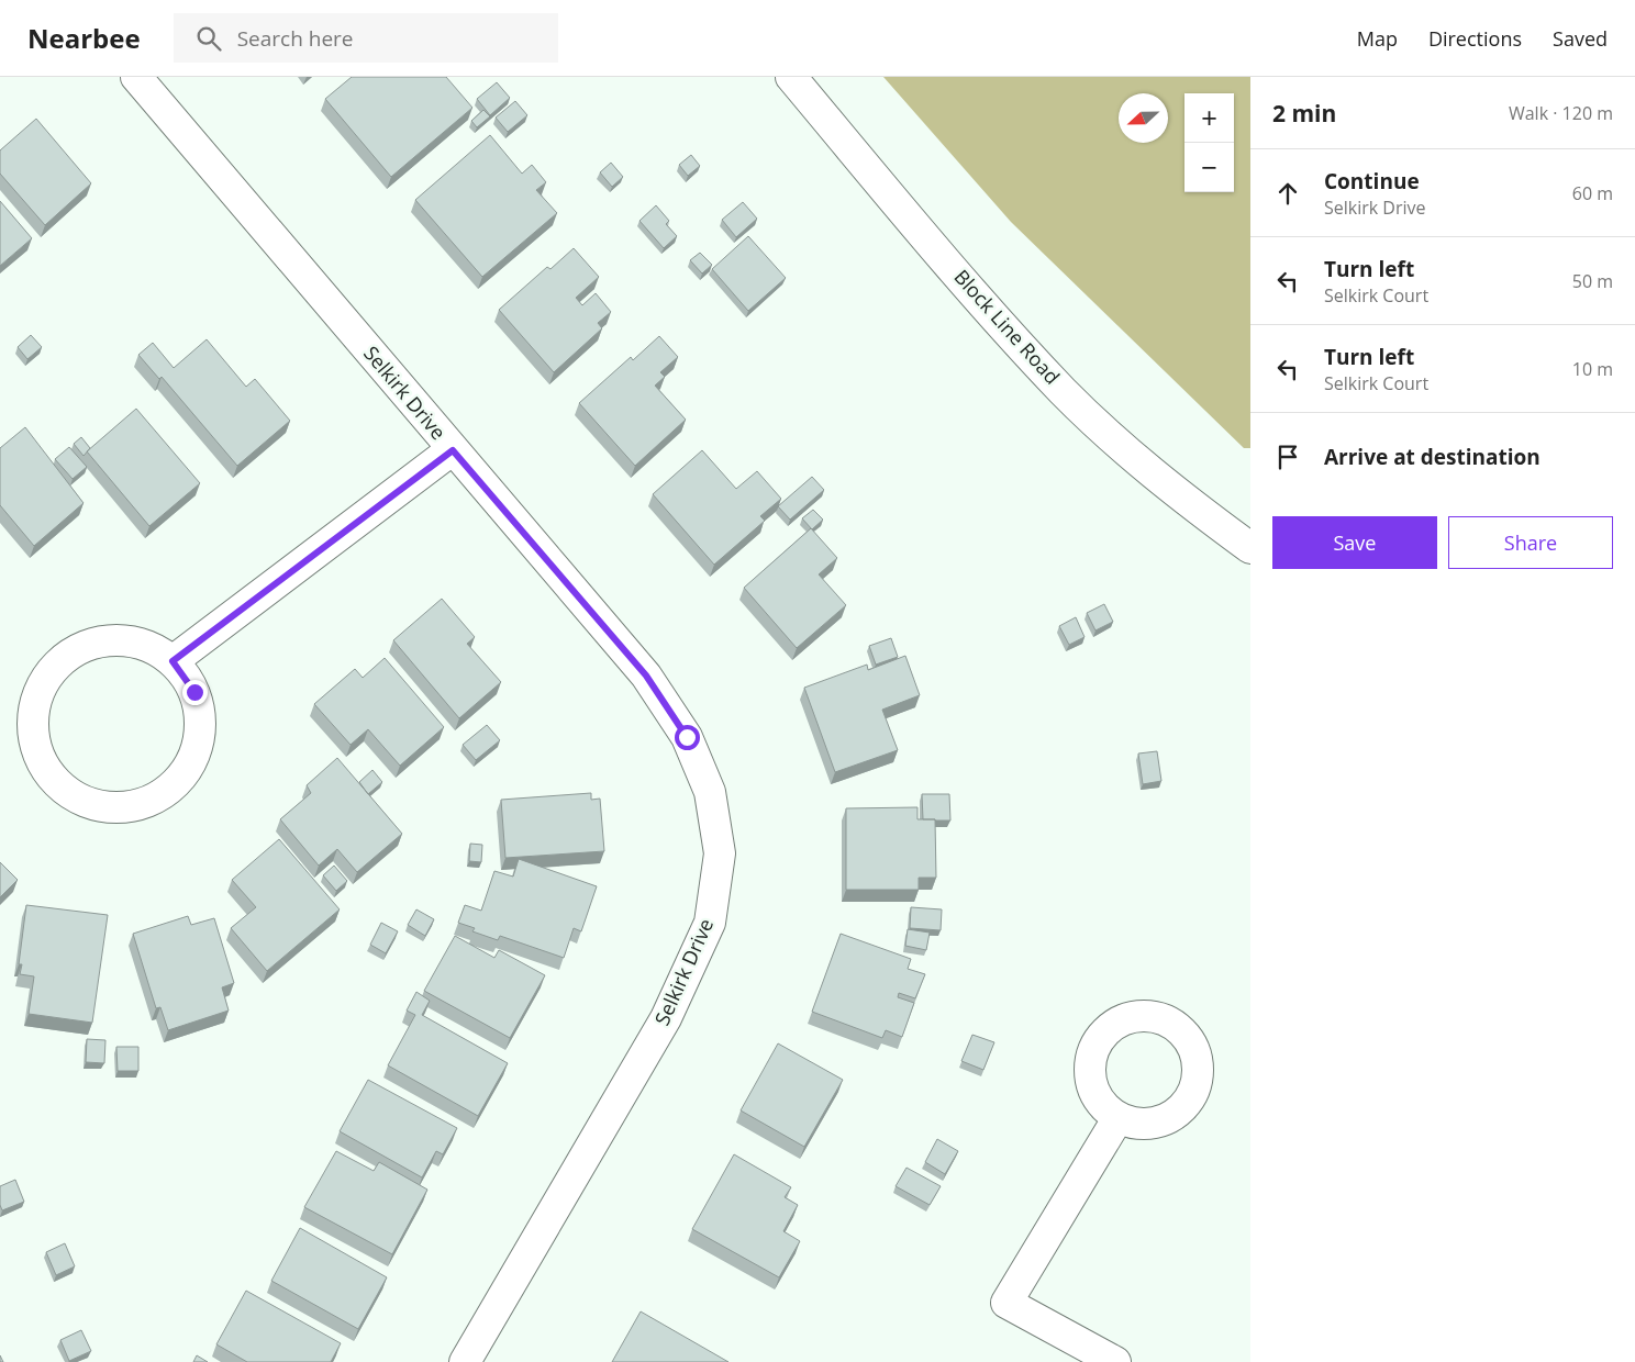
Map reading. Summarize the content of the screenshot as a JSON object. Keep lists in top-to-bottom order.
{
  "streets": {
    "street": ["Block Line Road", "Selkirk Drive"]
  },
  "north": "left",
  "page": {
    "header": "Nearbee",
    "search": "Search here",
    "nav": ["Map", "Directions", "Saved"],
    "heading": ["2 min", "Walk · 120 m"],
    "map_buttons": ["+", "−"],
    "list": [
      ["Continue", "Selkirk Drive", "60 m"],
      ["Turn left", "Selkirk Court", "50 m"],
      ["Turn left", "Selkirk Court", "10 m"],
      "Arrive at destination"
    ],
    "buttons": ["Save", "Share"]
  }
}
